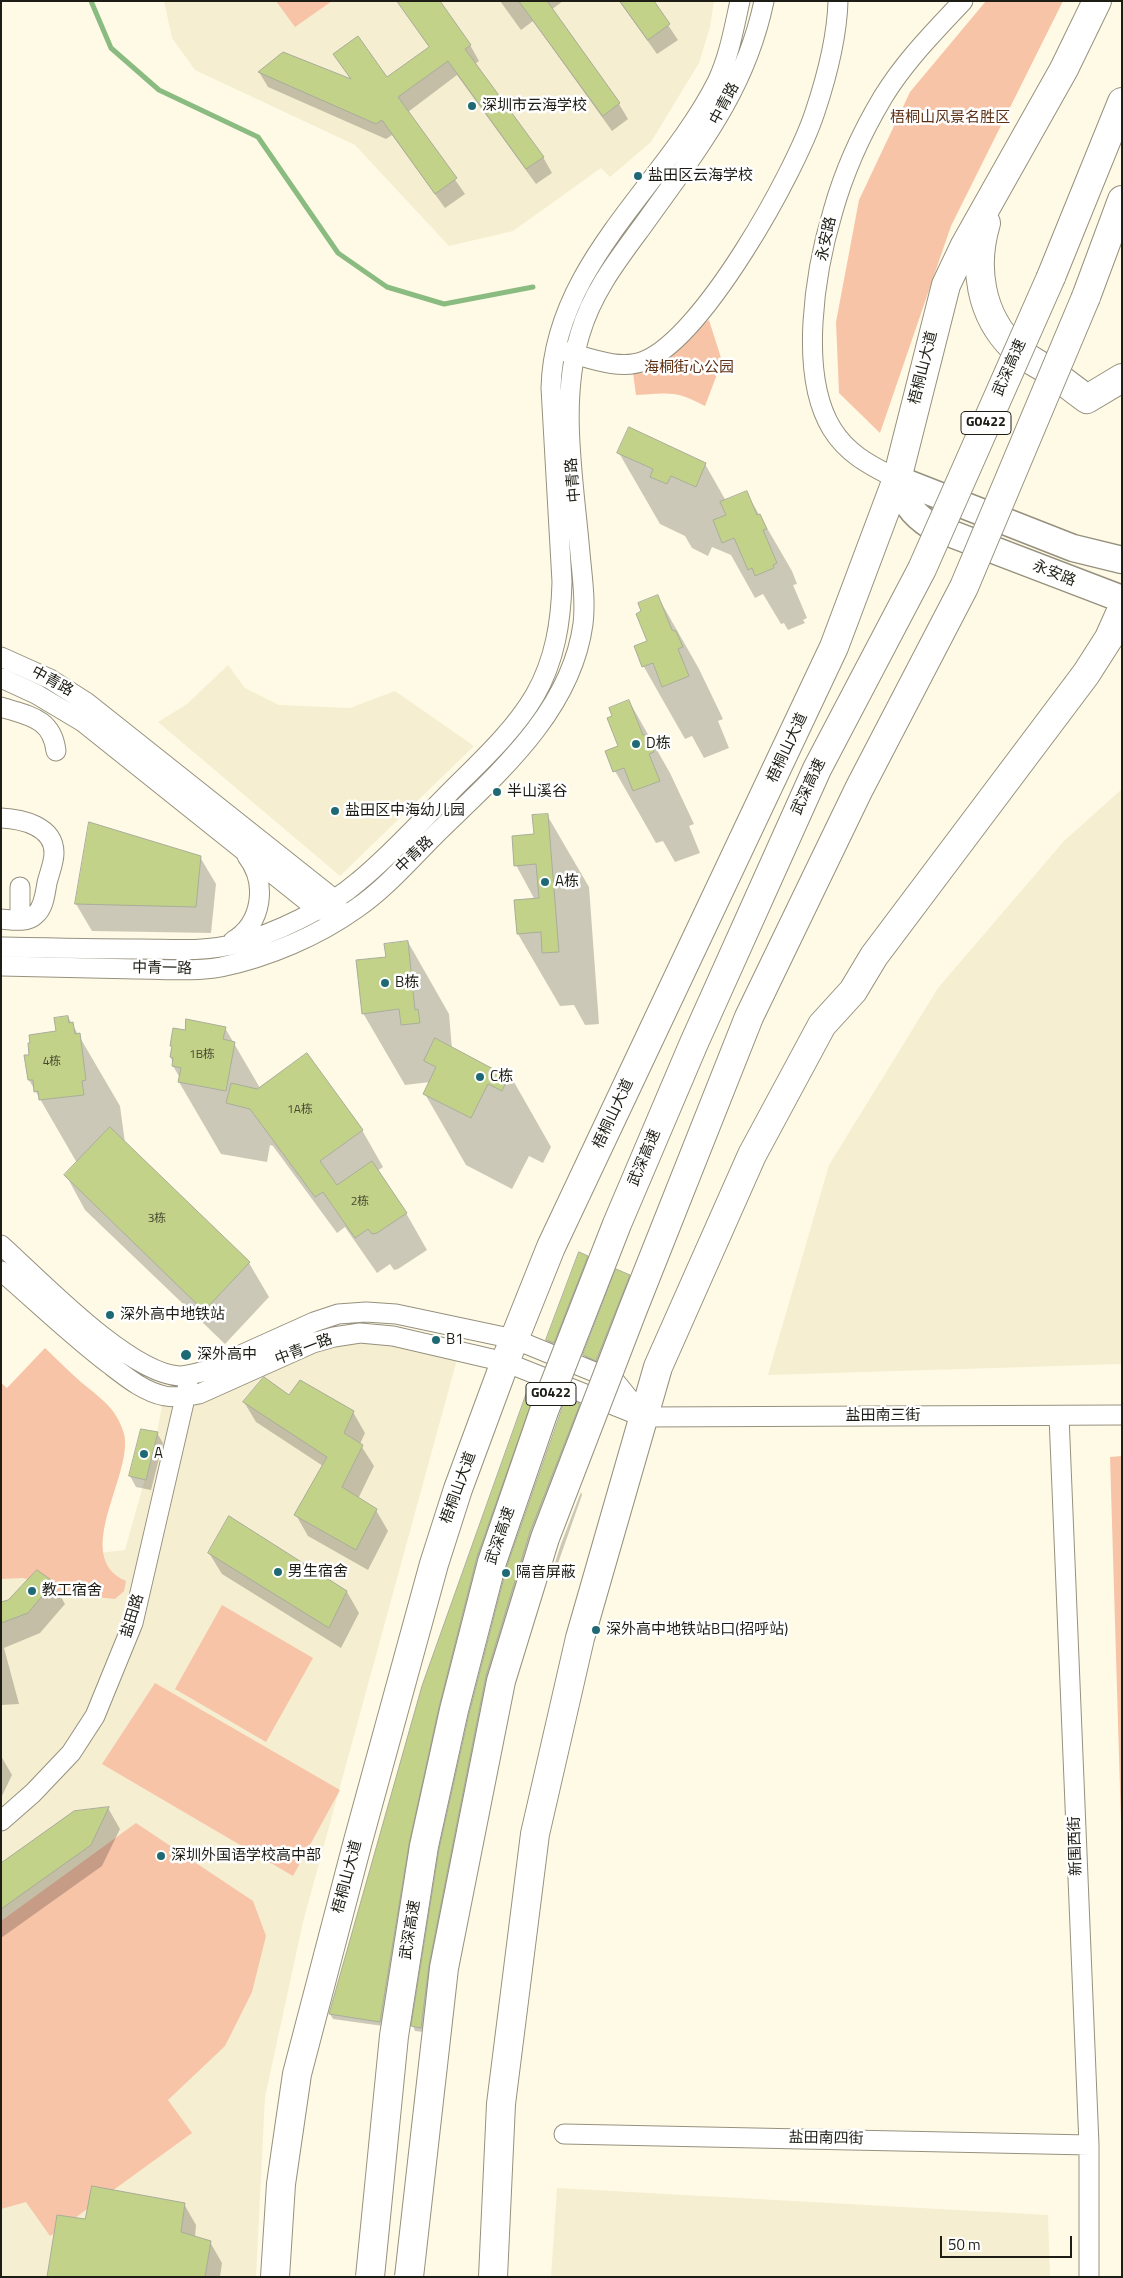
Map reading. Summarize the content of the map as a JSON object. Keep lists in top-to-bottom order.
{
  "streets": {
    "main road": [
      "永安路",
      "梧桐山大道",
      "武深高速",
      "G0422"
    ],
    "street": [
      "中青路",
      "中青一路",
      "盐田南三街",
      "盐田路",
      "新围西街",
      "盐田南四街"
    ]
  },
  "crossings": [
    ["中青路", "中青一路"],
    ["永安路", "梧桐山大道"],
    ["梧桐山大道", "中青一路"],
    ["中青一路", "盐田路"],
    ["盐田南三街", "新围西街"],
    ["新围西街", "盐田南四街"]
  ],
  "parks": ["梧桐山风景名胜区", "海桐街心公园"],
  "places": [
    "深圳市云海学校",
    "盐田区云海学校",
    "D栋",
    "半山溪谷",
    "盐田区中海幼儿园",
    "A栋",
    "B栋",
    "C栋",
    "深外高中地铁站",
    "B1",
    "深外高中",
    "A",
    "男生宿舍",
    "隔音屏蔽",
    "教工宿舍",
    "深外高中地铁站B口(招呼站)",
    "深圳外国语学校高中部"
  ],
  "house_numbers": [
    "1B栋",
    "4栋",
    "1A栋",
    "2栋",
    "3栋"
  ],
  "scale_bar": "50 m"
}
